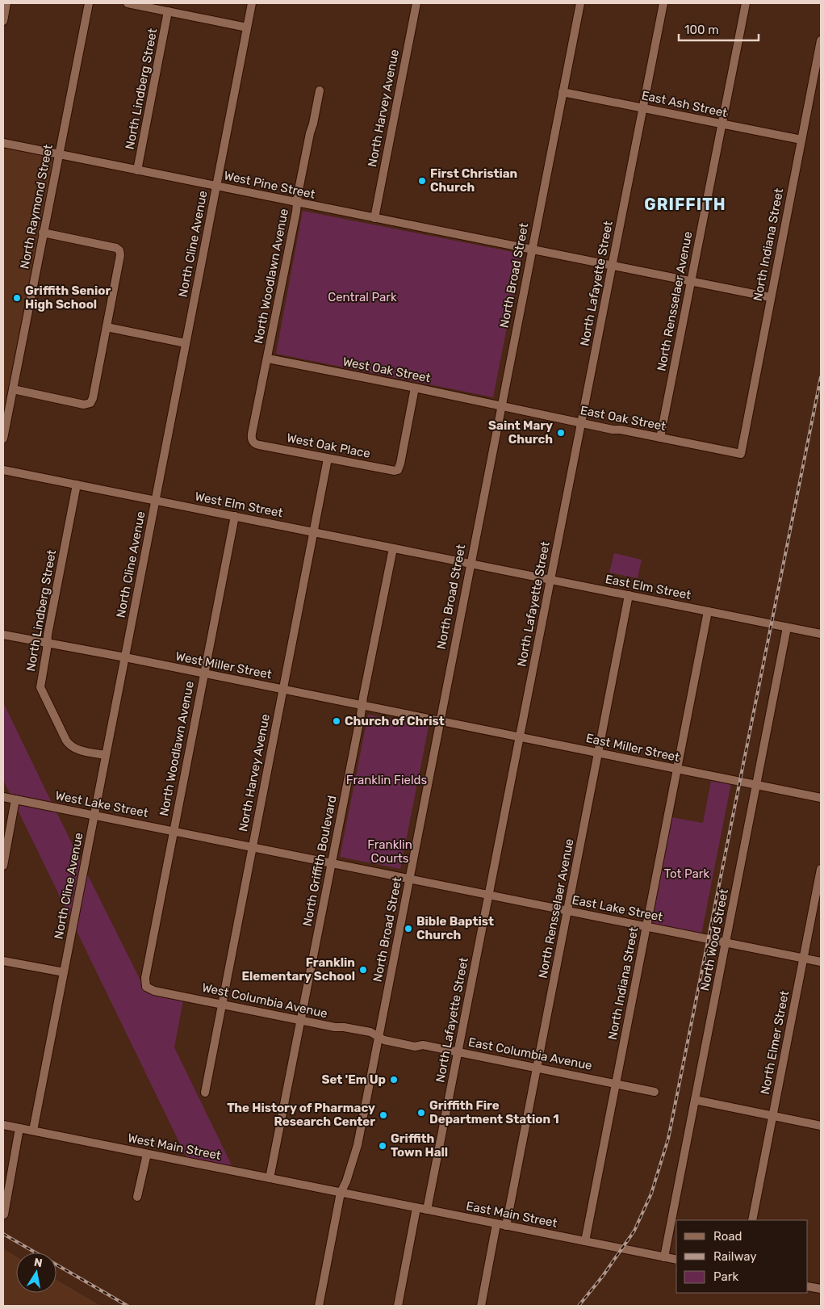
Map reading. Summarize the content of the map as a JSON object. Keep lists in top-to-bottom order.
{
  "streets": {
    "street": [
      "North Lindberg Street",
      "East Ash Street",
      "North Harvey Avenue",
      "West Pine Street",
      "North Raymond Street",
      "North Cline Avenue",
      "North Indiana Street",
      "North Broad Street",
      "North Woodlawn Avenue",
      "North Lafayette Street",
      "North Rensselaer Avenue",
      "West Oak Street",
      "East Oak Street",
      "West Oak Place",
      "West Elm Street",
      "East Elm Street",
      "West Miller Street",
      "East Miller Street",
      "West Lake Street",
      "North Griffith Boulevard",
      "East Lake Street",
      "North Wood Street",
      "West Columbia Avenue",
      "North Elmer Street",
      "East Columbia Avenue",
      "West Main Street",
      "East Main Street"
    ]
  },
  "crossings": [
    ["North Lindberg Street", "West Pine Street"],
    ["North Lindberg Street", "North Cline Avenue"],
    ["North Lindberg Street", "West Elm Street"],
    ["North Lindberg Street", "West Miller Street"],
    ["East Ash Street", "North Indiana Street"],
    ["East Ash Street", "North Broad Street"],
    ["East Ash Street", "North Lafayette Street"],
    ["East Ash Street", "North Rensselaer Avenue"],
    ["North Harvey Avenue", "West Pine Street"],
    ["North Harvey Avenue", "West Oak Place"],
    ["North Harvey Avenue", "West Elm Street"],
    ["North Harvey Avenue", "West Miller Street"],
    ["North Harvey Avenue", "West Lake Street"],
    ["North Harvey Avenue", "West Columbia Avenue"],
    ["West Pine Street", "North Raymond Street"],
    ["West Pine Street", "North Cline Avenue"],
    ["West Pine Street", "North Indiana Street"],
    ["West Pine Street", "North Broad Street"],
    ["West Pine Street", "North Woodlawn Avenue"],
    ["West Pine Street", "North Lafayette Street"],
    ["West Pine Street", "North Rensselaer Avenue"],
    ["North Cline Avenue", "West Elm Street"],
    ["North Cline Avenue", "West Miller Street"],
    ["North Cline Avenue", "West Lake Street"],
    ["North Cline Avenue", "West Main Street"],
    ["North Indiana Street", "East Oak Street"],
    ["North Indiana Street", "East Elm Street"],
    ["North Indiana Street", "East Miller Street"],
    ["North Indiana Street", "East Lake Street"],
    ["North Indiana Street", "East Columbia Avenue"],
    ["North Indiana Street", "East Main Street"],
    ["North Broad Street", "West Oak Street"],
    ["North Broad Street", "East Oak Street"],
    ["North Broad Street", "West Elm Street"],
    ["North Broad Street", "East Elm Street"],
    ["North Broad Street", "West Miller Street"],
    ["North Broad Street", "East Miller Street"],
    ["North Broad Street", "West Lake Street"],
    ["North Broad Street", "East Lake Street"],
    ["North Broad Street", "West Columbia Avenue"],
    ["North Broad Street", "East Columbia Avenue"],
    ["North Broad Street", "West Main Street"],
    ["North Broad Street", "East Main Street"],
    ["North Woodlawn Avenue", "West Oak Street"],
    ["North Woodlawn Avenue", "West Oak Place"],
    ["North Woodlawn Avenue", "West Elm Street"],
    ["North Woodlawn Avenue", "West Miller Street"],
    ["North Woodlawn Avenue", "West Lake Street"],
    ["North Woodlawn Avenue", "West Columbia Avenue"],
    ["North Lafayette Street", "East Oak Street"],
    ["North Lafayette Street", "East Elm Street"],
    ["North Lafayette Street", "East Miller Street"],
    ["North Lafayette Street", "East Lake Street"],
    ["North Lafayette Street", "East Columbia Avenue"],
    ["North Lafayette Street", "East Main Street"],
    ["North Rensselaer Avenue", "East Oak Street"],
    ["North Rensselaer Avenue", "East Elm Street"],
    ["North Rensselaer Avenue", "East Miller Street"],
    ["North Rensselaer Avenue", "East Lake Street"],
    ["North Rensselaer Avenue", "East Columbia Avenue"],
    ["North Rensselaer Avenue", "East Main Street"],
    ["West Oak Street", "East Oak Street"],
    ["West Oak Street", "West Oak Place"],
    ["West Elm Street", "East Elm Street"],
    ["West Elm Street", "North Griffith Boulevard"],
    ["East Elm Street", "North Wood Street"],
    ["West Miller Street", "East Miller Street"],
    ["West Miller Street", "North Griffith Boulevard"],
    ["East Miller Street", "North Wood Street"],
    ["West Lake Street", "North Griffith Boulevard"],
    ["West Lake Street", "East Lake Street"],
    ["North Griffith Boulevard", "West Columbia Avenue"],
    ["North Griffith Boulevard", "West Main Street"],
    ["East Lake Street", "North Wood Street"],
    ["East Lake Street", "North Elmer Street"],
    ["North Wood Street", "East Main Street"],
    ["West Columbia Avenue", "East Columbia Avenue"],
    ["West Main Street", "East Main Street"]
  ],
  "districts": ["GRIFFITH"],
  "parks": [
    "Central Park",
    "Franklin Fields",
    "Franklin Courts",
    "Tot Park"
  ],
  "places": [
    "First Christian Church",
    "Griffith Senior High School",
    "Saint Mary Church",
    "Church of Christ",
    "Bible Baptist Church",
    "Franklin Elementary School",
    "Set 'Em Up",
    "Griffith Fire Department Station 1",
    "The History of Pharmacy Research Center",
    "Griffith Town Hall"
  ],
  "legend": ["Road", "Railway", "Park"],
  "scale_bar": "100 m",
  "north": "top"
}
